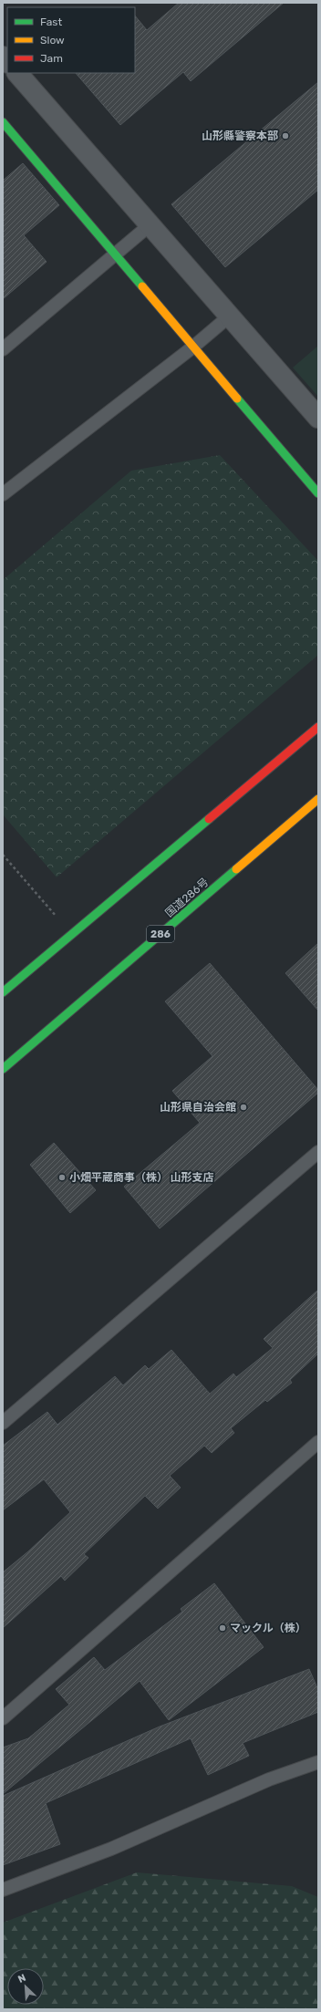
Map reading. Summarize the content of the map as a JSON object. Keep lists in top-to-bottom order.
{
  "streets": {
    "main road": ["国道286号", "286"]
  },
  "places": [
    "山形縣警察本部",
    "山形県自治会館",
    "小畑平蔵商事（株） 山形支店",
    "マックル（株）"
  ],
  "legend": ["Fast", "Slow", "Jam"],
  "north": "top left"
}
